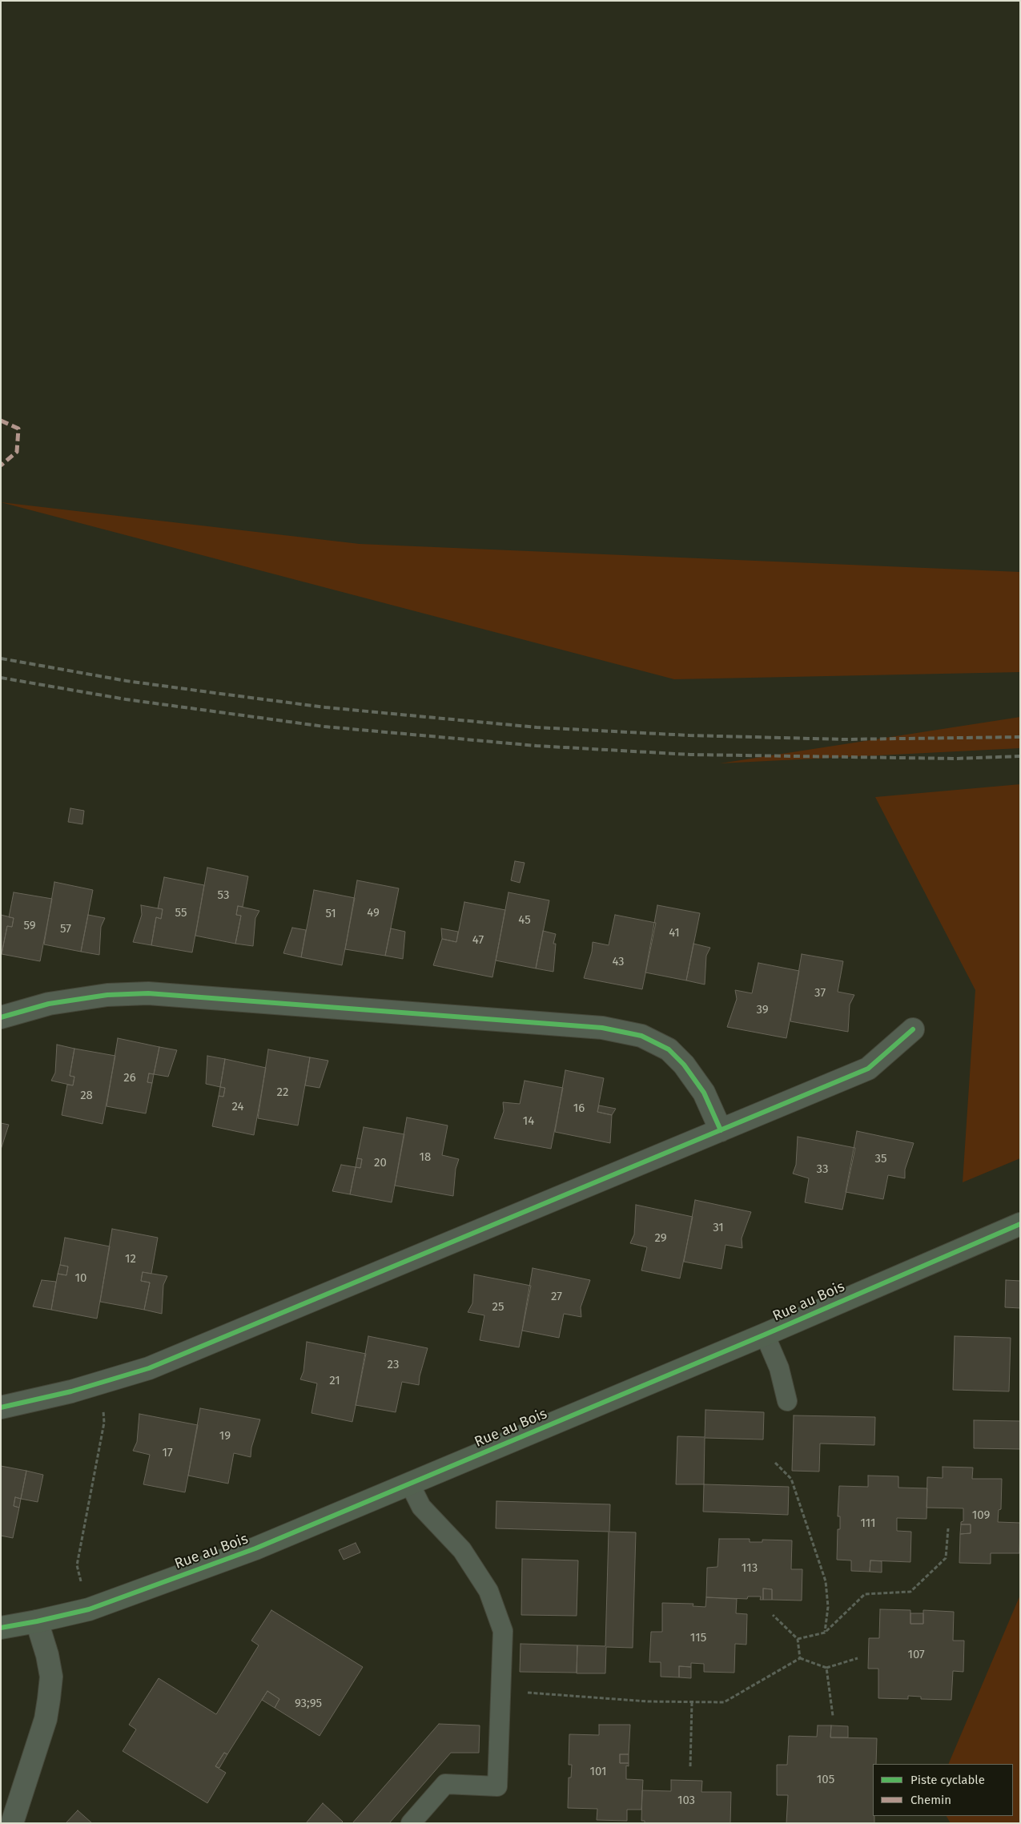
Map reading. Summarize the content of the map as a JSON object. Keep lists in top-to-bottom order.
{
  "streets": {
    "main road": ["Rue au Bois"]
  },
  "house_numbers": [
    "53",
    "55",
    "49",
    "51",
    "45",
    "59",
    "57",
    "41",
    "47",
    "43",
    "37",
    "39",
    "26",
    "22",
    "28",
    "24",
    "16",
    "14",
    "18",
    "35",
    "20",
    "33",
    "31",
    "29",
    "12",
    "10",
    "27",
    "25",
    "23",
    "21",
    "19",
    "17",
    "109",
    "111",
    "113",
    "115",
    "107",
    "93;95",
    "101",
    "105",
    "103"
  ],
  "legend": ["Piste cyclable", "Chemin"]
}
